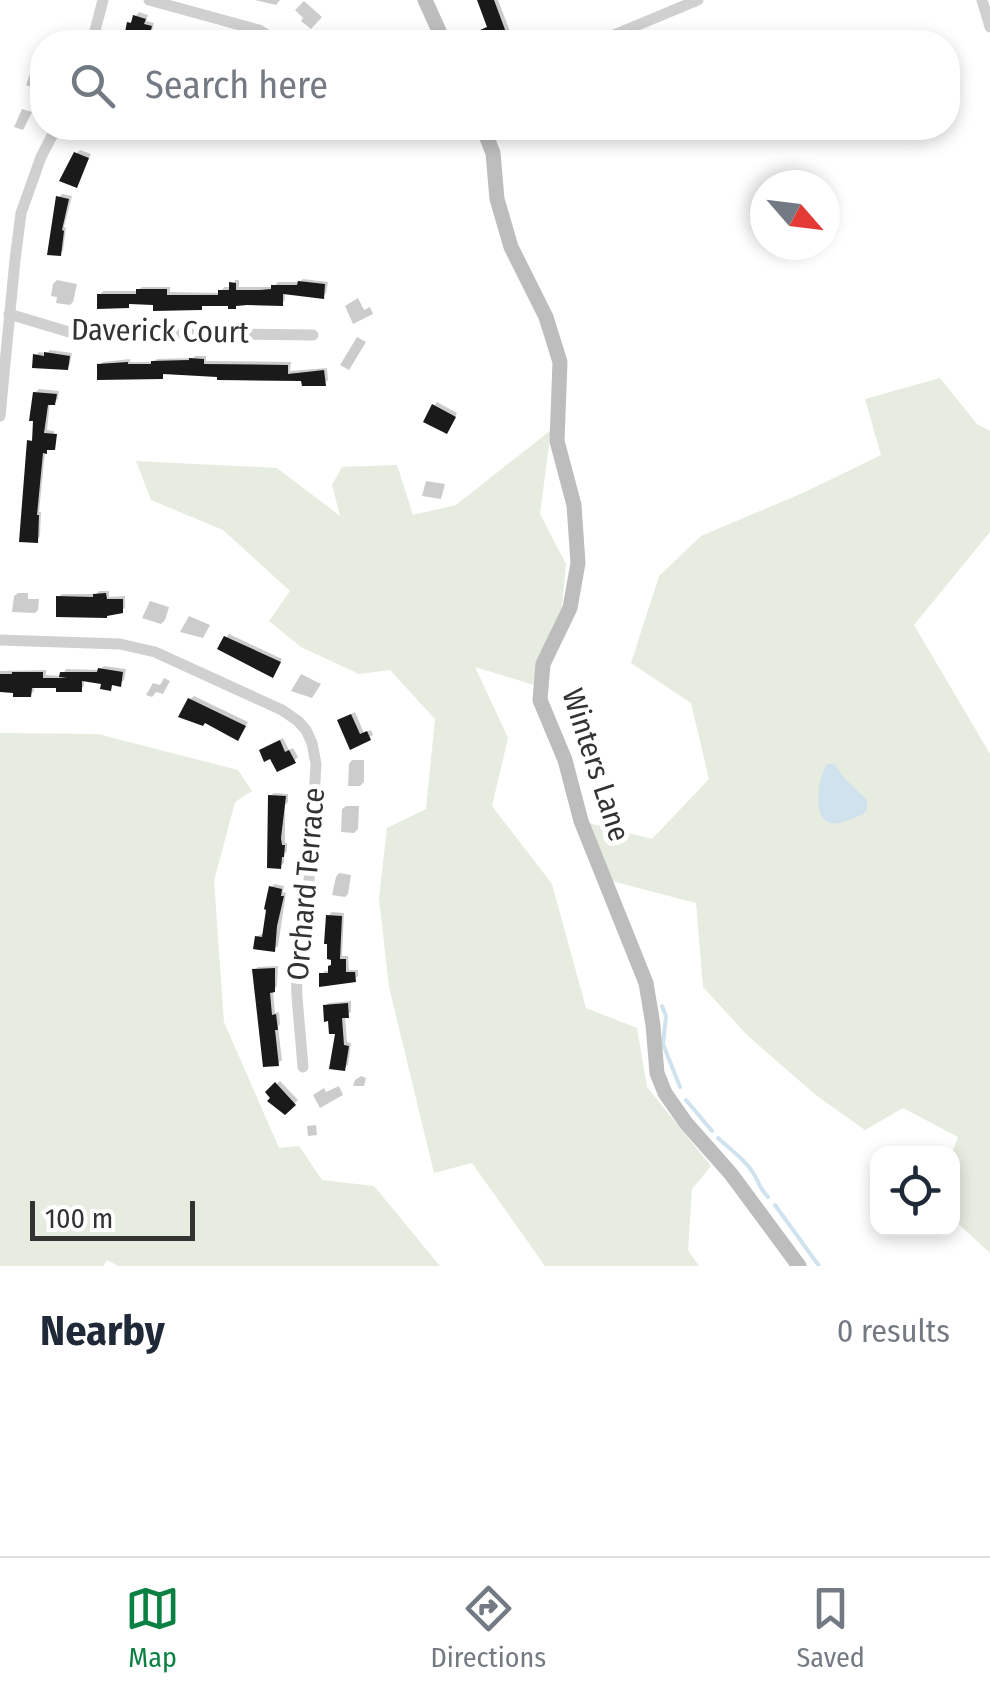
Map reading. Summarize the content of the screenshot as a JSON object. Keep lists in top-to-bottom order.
{
  "streets": {
    "street": ["Daverick Court", "Winters Lane", "Orchard Terrace"]
  },
  "scale_bar": "100 m",
  "north": "bottom right",
  "page": {
    "search": "Search here",
    "scale": "100 m",
    "heading": ["Nearby", "0 results"],
    "nav": ["Map", "Directions", "Saved"]
  }
}
